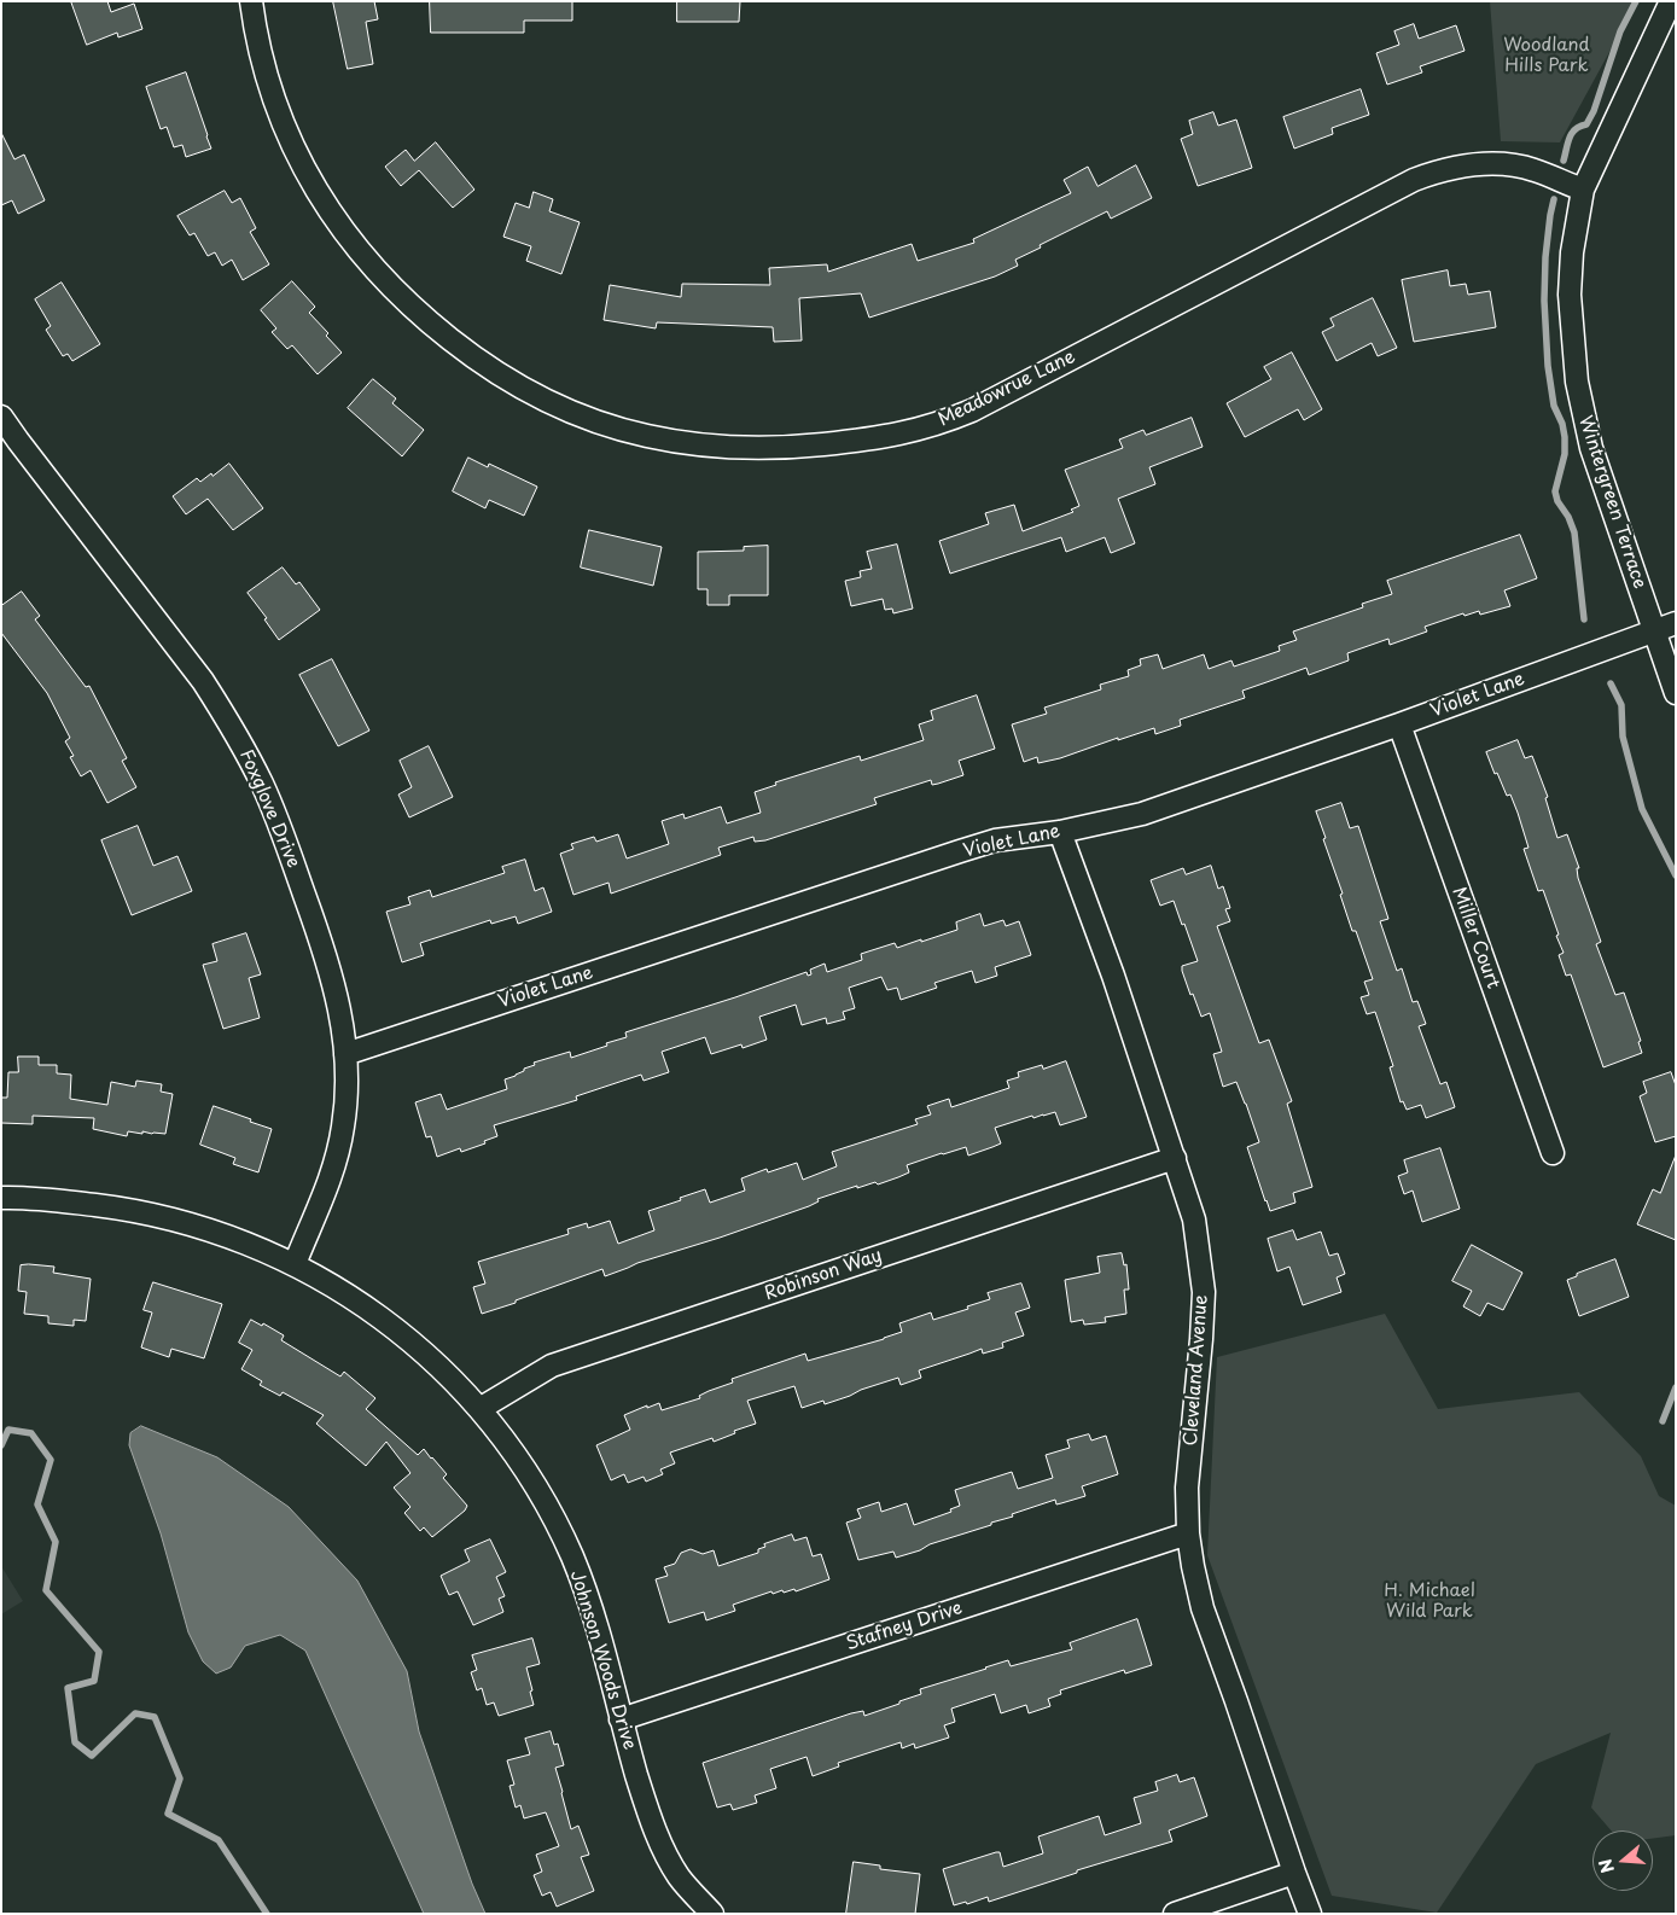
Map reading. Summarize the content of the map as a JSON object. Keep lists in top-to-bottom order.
{
  "streets": {
    "street": [
      "Meadowrue Lane",
      "Wintergreen Terrace",
      "Violet Lane",
      "Foxglove Drive",
      "Miller Court",
      "Robinson Way",
      "Cleveland Avenue",
      "Stafney Drive",
      "Johnson Woods Drive"
    ]
  },
  "crossings": [
    ["Meadowrue Lane", "Wintergreen Terrace"],
    ["Wintergreen Terrace", "Violet Lane"],
    ["Violet Lane", "Foxglove Drive"],
    ["Violet Lane", "Miller Court"],
    ["Violet Lane", "Cleveland Avenue"],
    ["Foxglove Drive", "Johnson Woods Drive"],
    ["Robinson Way", "Cleveland Avenue"],
    ["Robinson Way", "Johnson Woods Drive"],
    ["Cleveland Avenue", "Stafney Drive"],
    ["Stafney Drive", "Johnson Woods Drive"]
  ],
  "parks": ["Woodland Hills Park", "H. Michael Wild Park"],
  "north": "left"
}
